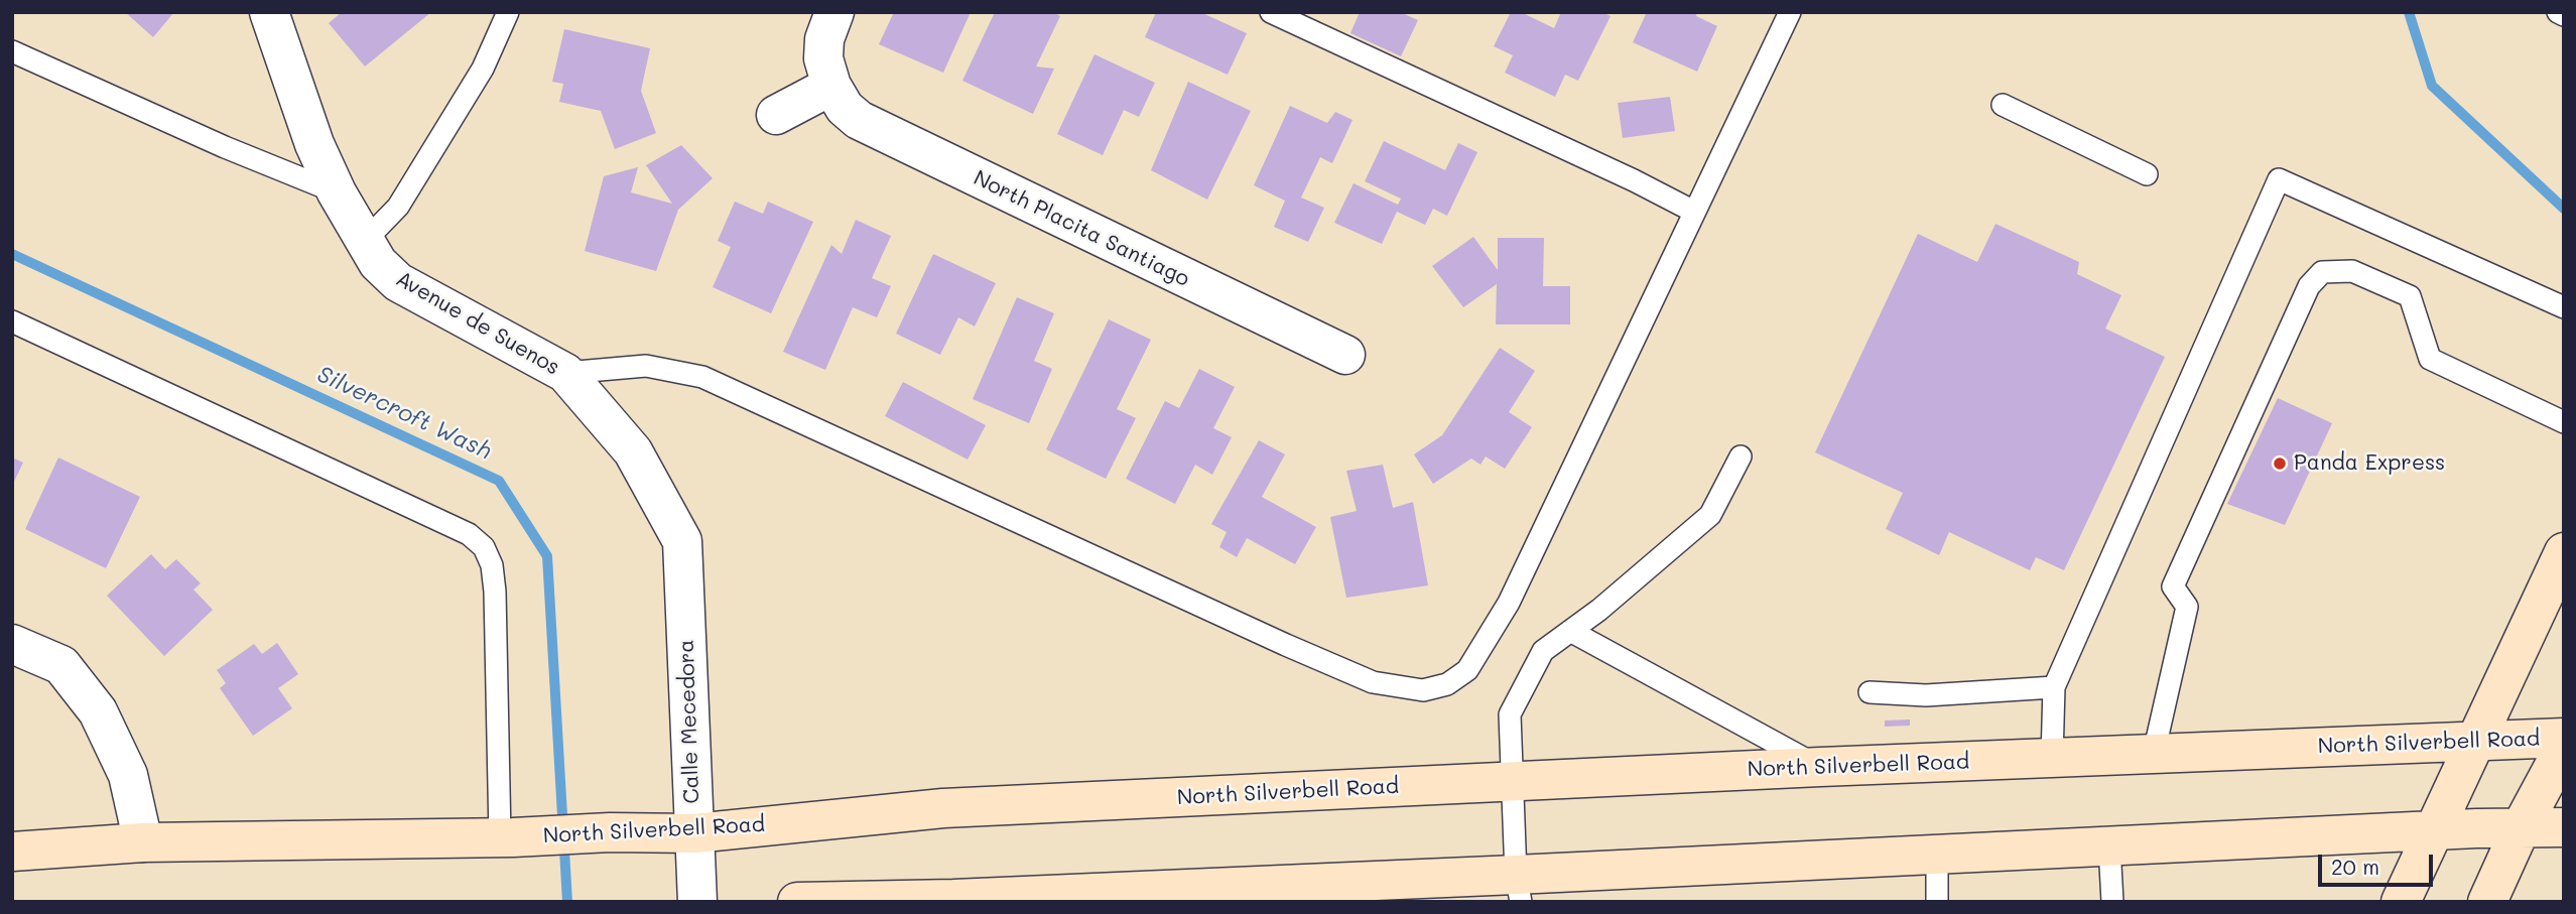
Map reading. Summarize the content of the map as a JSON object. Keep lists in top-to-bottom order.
{
  "streets": {
    "main road": ["North Silverbell Road"],
    "street": ["North Placita Santiago", "Avenue de Suenos", "Calle Mecedora"]
  },
  "crossings": [
    ["Avenue de Suenos", "Calle Mecedora"],
    ["Calle Mecedora", "North Silverbell Road"]
  ],
  "water": ["Silvercroft Wash"],
  "places": ["Panda Express"],
  "scale_bar": "20 m"
}
